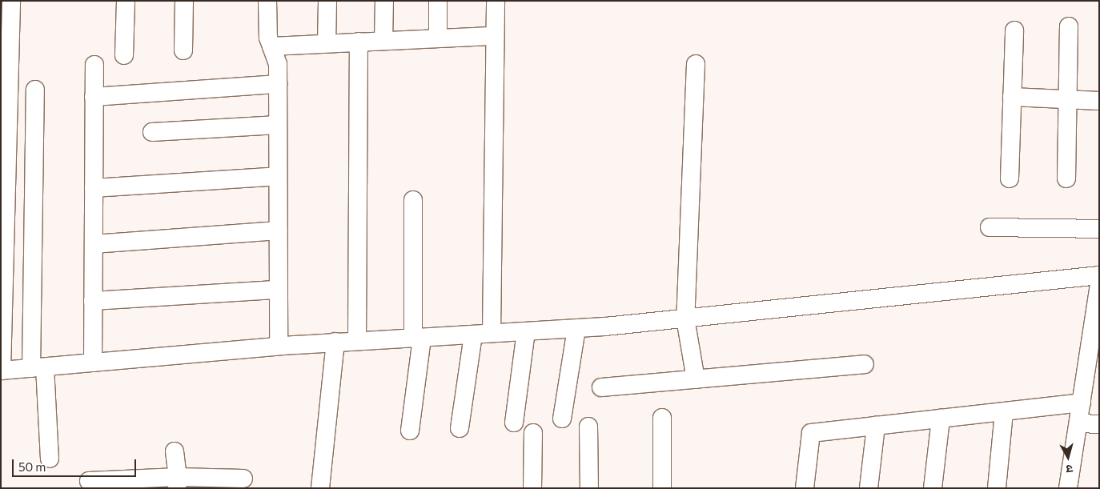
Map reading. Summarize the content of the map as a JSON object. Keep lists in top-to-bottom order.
{
  "scale_bar": "50 m",
  "north": "bottom"
}
